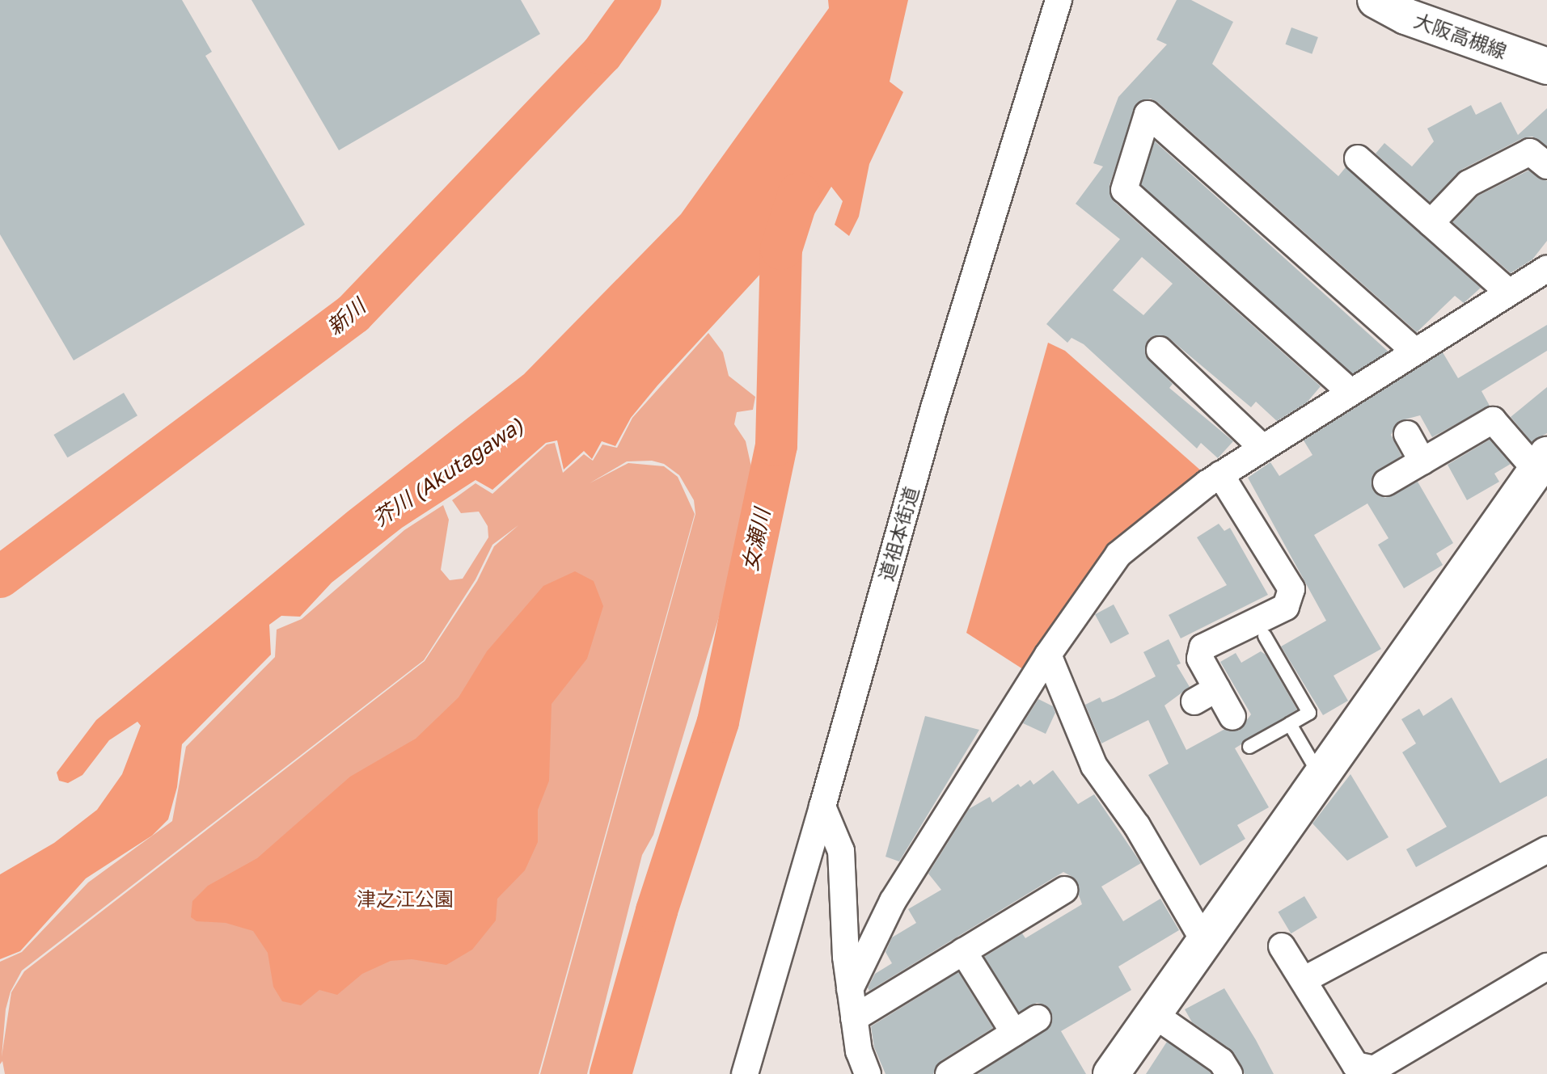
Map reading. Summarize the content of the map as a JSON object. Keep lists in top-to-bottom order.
{
  "streets": {
    "street": ["大阪高槻線", "道祖本街道"]
  },
  "water": ["新川", "芥川 (Akutagawa)", "女瀬川"],
  "parks": ["津之江公園"]
}
